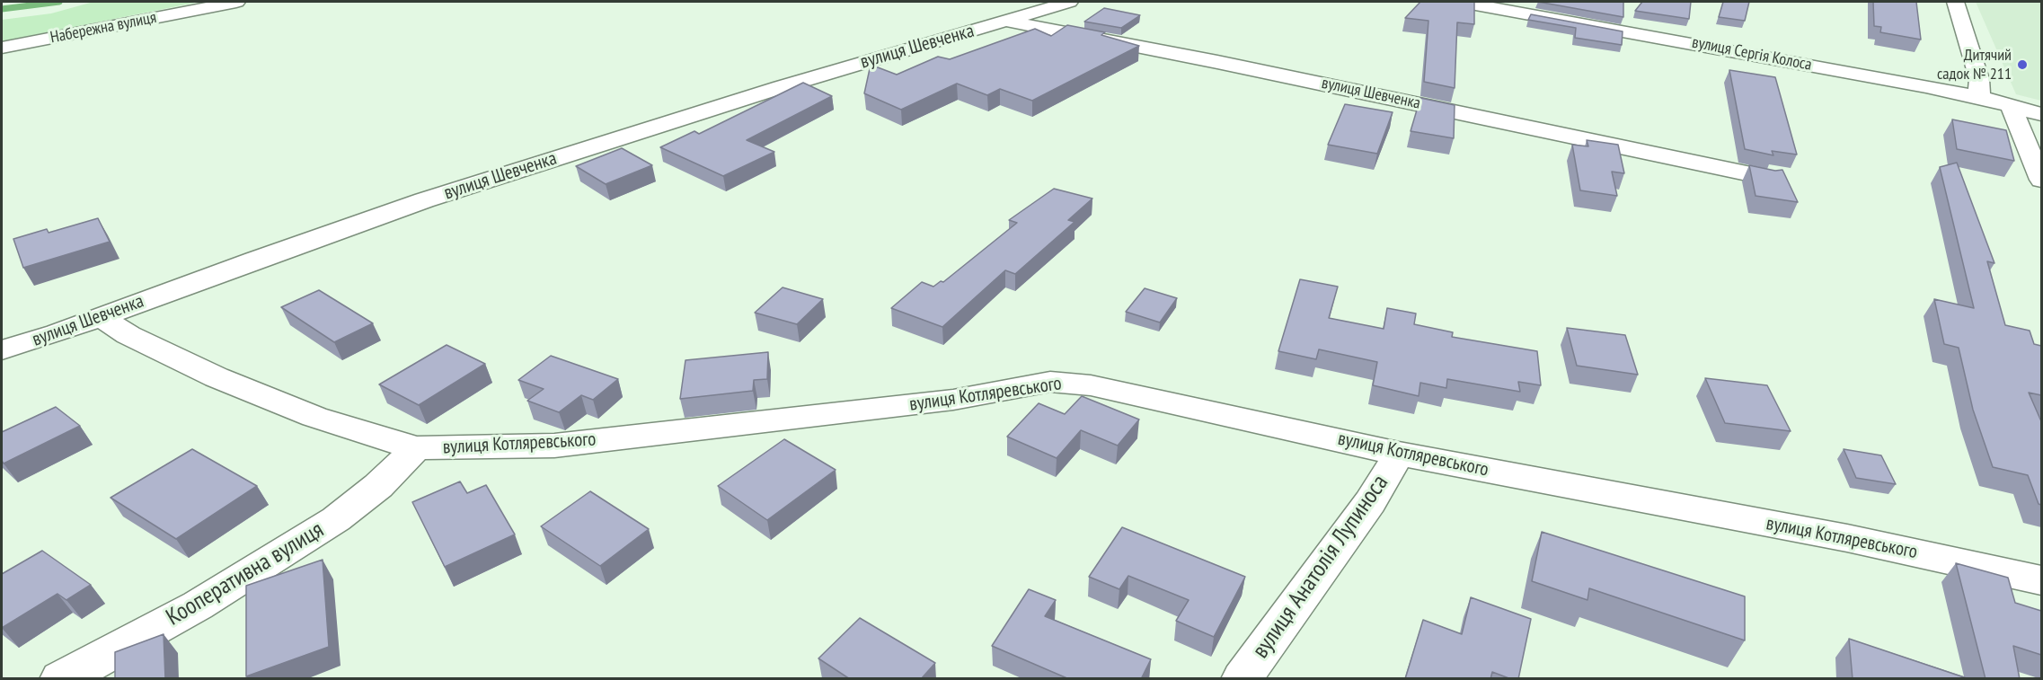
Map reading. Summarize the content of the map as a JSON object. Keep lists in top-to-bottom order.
{
  "streets": {
    "street": [
      "Набережна вулиця",
      "вулиця Шевченка",
      "вулиця Сергія Колоса",
      "вулиця Котляревського",
      "вулиця Анатолія Лупиноса",
      "Кооперативна вулиця"
    ]
  },
  "crossings": [
    ["вулиця Шевченка", "вулиця Котляревського"],
    ["вулиця Котляревського", "вулиця Анатолія Лупиноса"],
    ["вулиця Котляревського", "Кооперативна вулиця"]
  ],
  "places": ["Дитячий садок № 211"]
}
